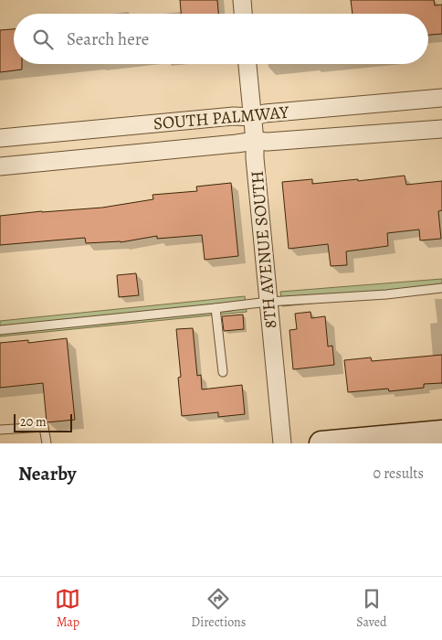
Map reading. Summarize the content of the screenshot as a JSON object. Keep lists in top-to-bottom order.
{
  "streets": {
    "street": ["SOUTH PALMWAY", "8TH AVENUE SOUTH"]
  },
  "crossings": [
    ["SOUTH PALMWAY", "8TH AVENUE SOUTH"]
  ],
  "scale_bar": "20 m",
  "page": {
    "search": "Search here",
    "scale": "20 m",
    "heading": ["Nearby", "0 results"],
    "nav": ["Map", "Directions", "Saved"]
  }
}
